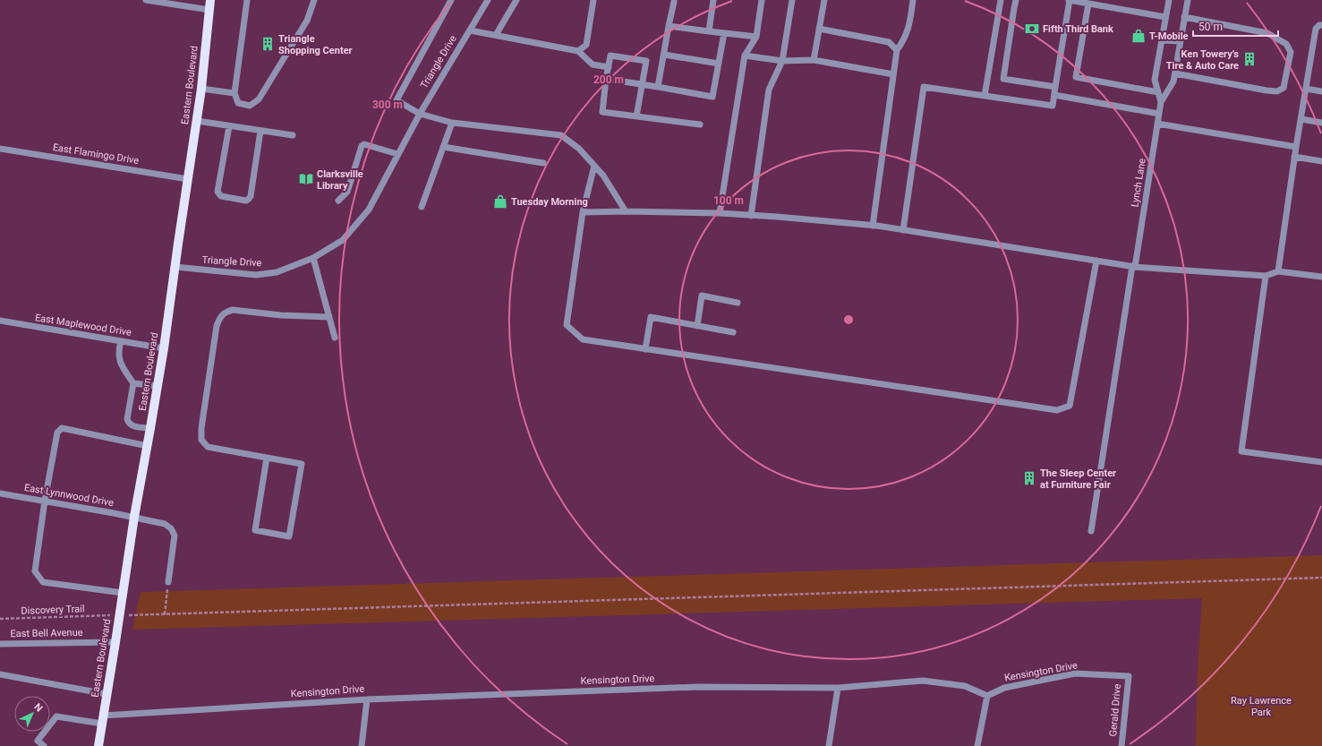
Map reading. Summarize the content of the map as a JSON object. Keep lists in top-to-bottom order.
{
  "streets": {
    "main road": ["Eastern Boulevard"],
    "street": [
      "Triangle Drive",
      "East Flamingo Drive",
      "Lynch Lane",
      "East Maplewood Drive",
      "East Lynnwood Drive",
      "East Bell Avenue",
      "Kensington Drive",
      "Gerald Drive"
    ],
    "path": ["Discovery Trail"]
  },
  "crossings": [
    ["Triangle Drive", "Eastern Boulevard"],
    ["Eastern Boulevard", "East Flamingo Drive"],
    ["Eastern Boulevard", "East Maplewood Drive"],
    ["Eastern Boulevard", "East Lynnwood Drive"],
    ["Eastern Boulevard", "East Bell Avenue"],
    ["Eastern Boulevard", "Kensington Drive"],
    ["Kensington Drive", "Gerald Drive"]
  ],
  "parks": ["Ray Lawrence Park"],
  "places": {
    "bank": ["Fifth Third Bank"],
    "shop": ["T-Mobile", "Tuesday Morning"],
    "building": ["Triangle Shopping Center", "Ken Towery’s Tire & Auto Care", "The Sleep Center at Furniture Fair"],
    "library": ["Clarksville Library"]
  },
  "scale_bar": "50 m",
  "north": "top right",
  "rings": ["200 m", "300 m", "100 m"]
}
